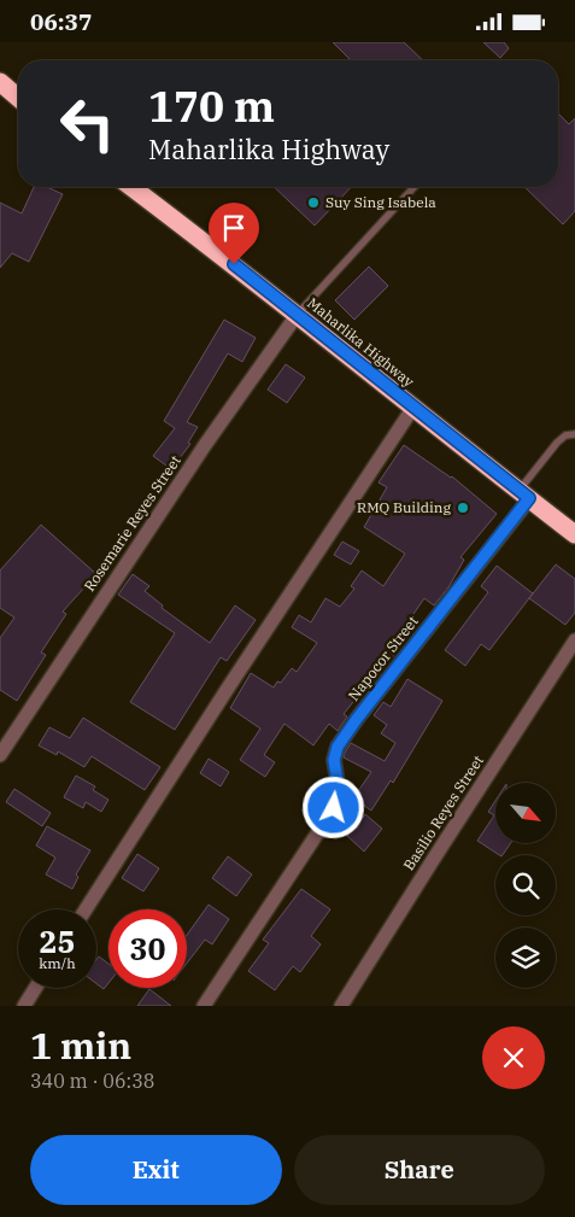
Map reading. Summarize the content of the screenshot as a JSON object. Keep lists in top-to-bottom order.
{
  "streets": {
    "highway": ["Maharlika Highway"],
    "street": ["Rosemarie Reyes Street", "Napocor Street", "Basilio Reyes Street"]
  },
  "crossings": [
    ["Maharlika Highway", "Rosemarie Reyes Street"],
    ["Maharlika Highway", "Napocor Street"]
  ],
  "places": ["Suy Sing Isabela", "RMQ Building"],
  "north": "bottom right",
  "page": {
    "status": "06:37",
    "turn": ["170 m", "Maharlika Highway"],
    "speed": "25 km/h",
    "limit": "30",
    "heading": ["1 min", "340 m · 06:38"],
    "buttons": ["Exit", "Share"]
  }
}
